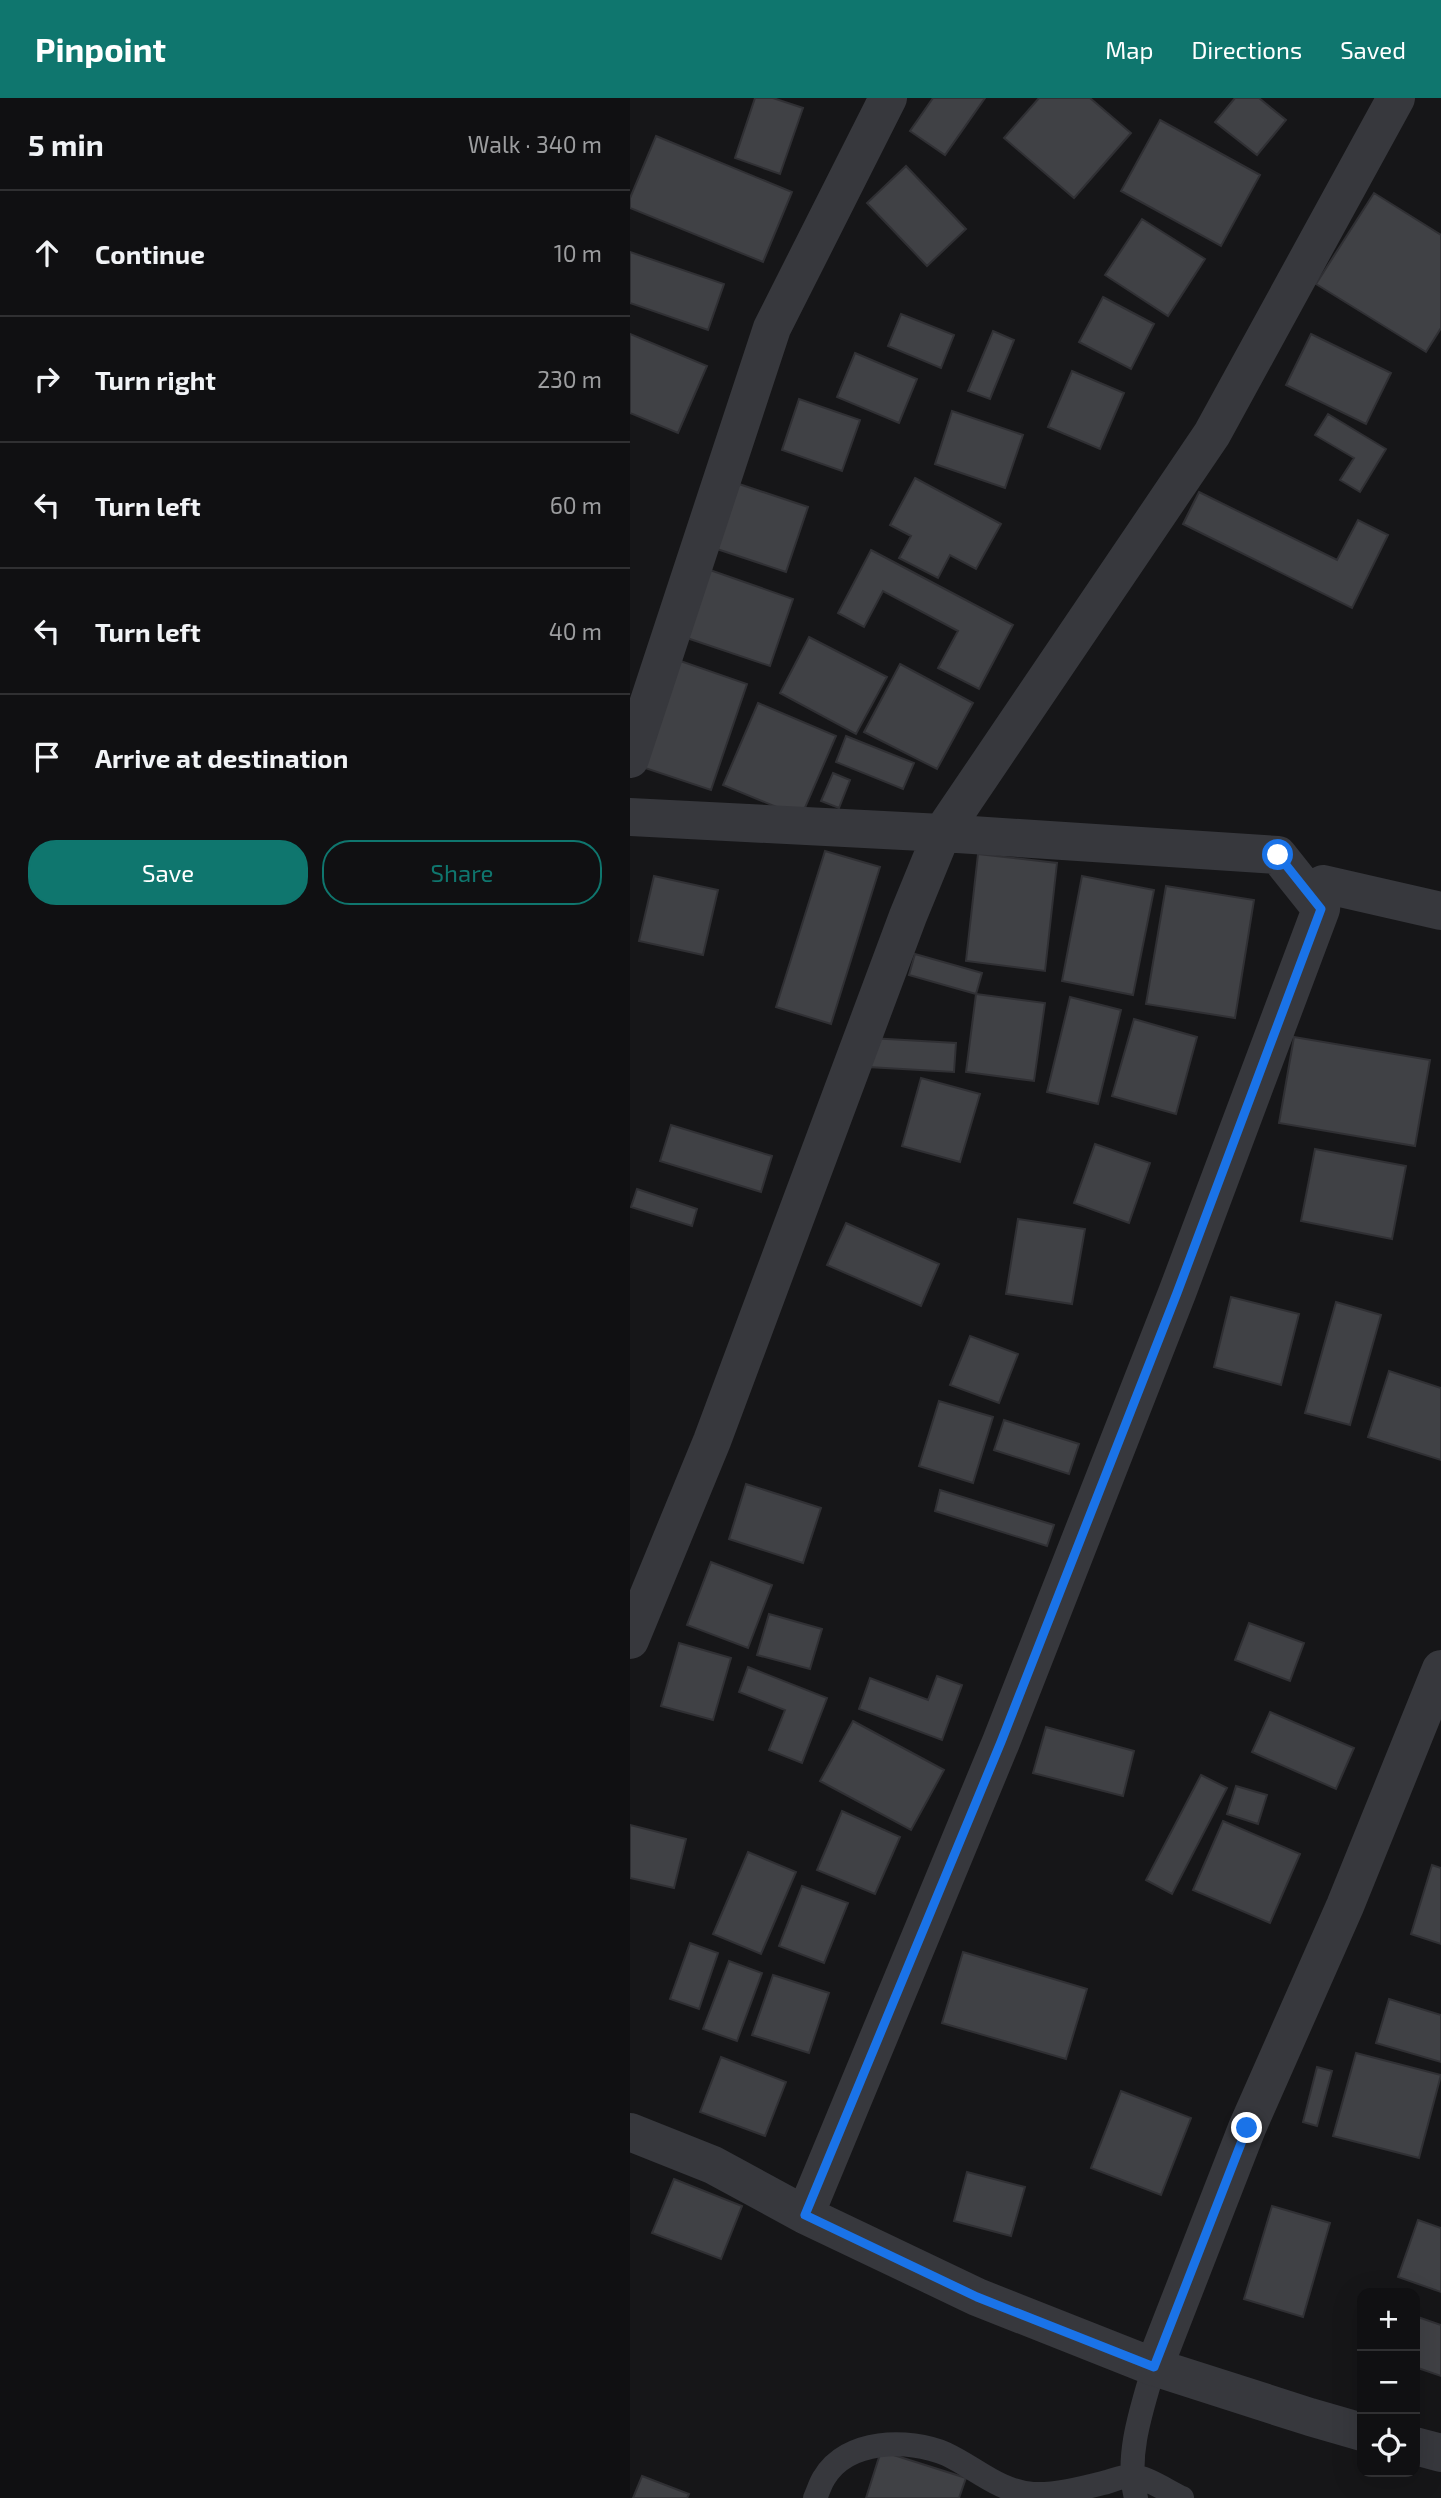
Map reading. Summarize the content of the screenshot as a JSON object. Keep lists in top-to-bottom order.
{
  "page": {
    "header": "Pinpoint",
    "nav": ["Map", "Directions", "Saved"],
    "heading": ["5 min", "Walk · 340 m"],
    "list": [
      ["Continue", "10 m"],
      ["Turn right", "230 m"],
      ["Turn left", "60 m"],
      ["Turn left", "40 m"],
      "Arrive at destination"
    ],
    "buttons": ["Save", "Share"],
    "map_buttons": ["+", "−"]
  }
}
